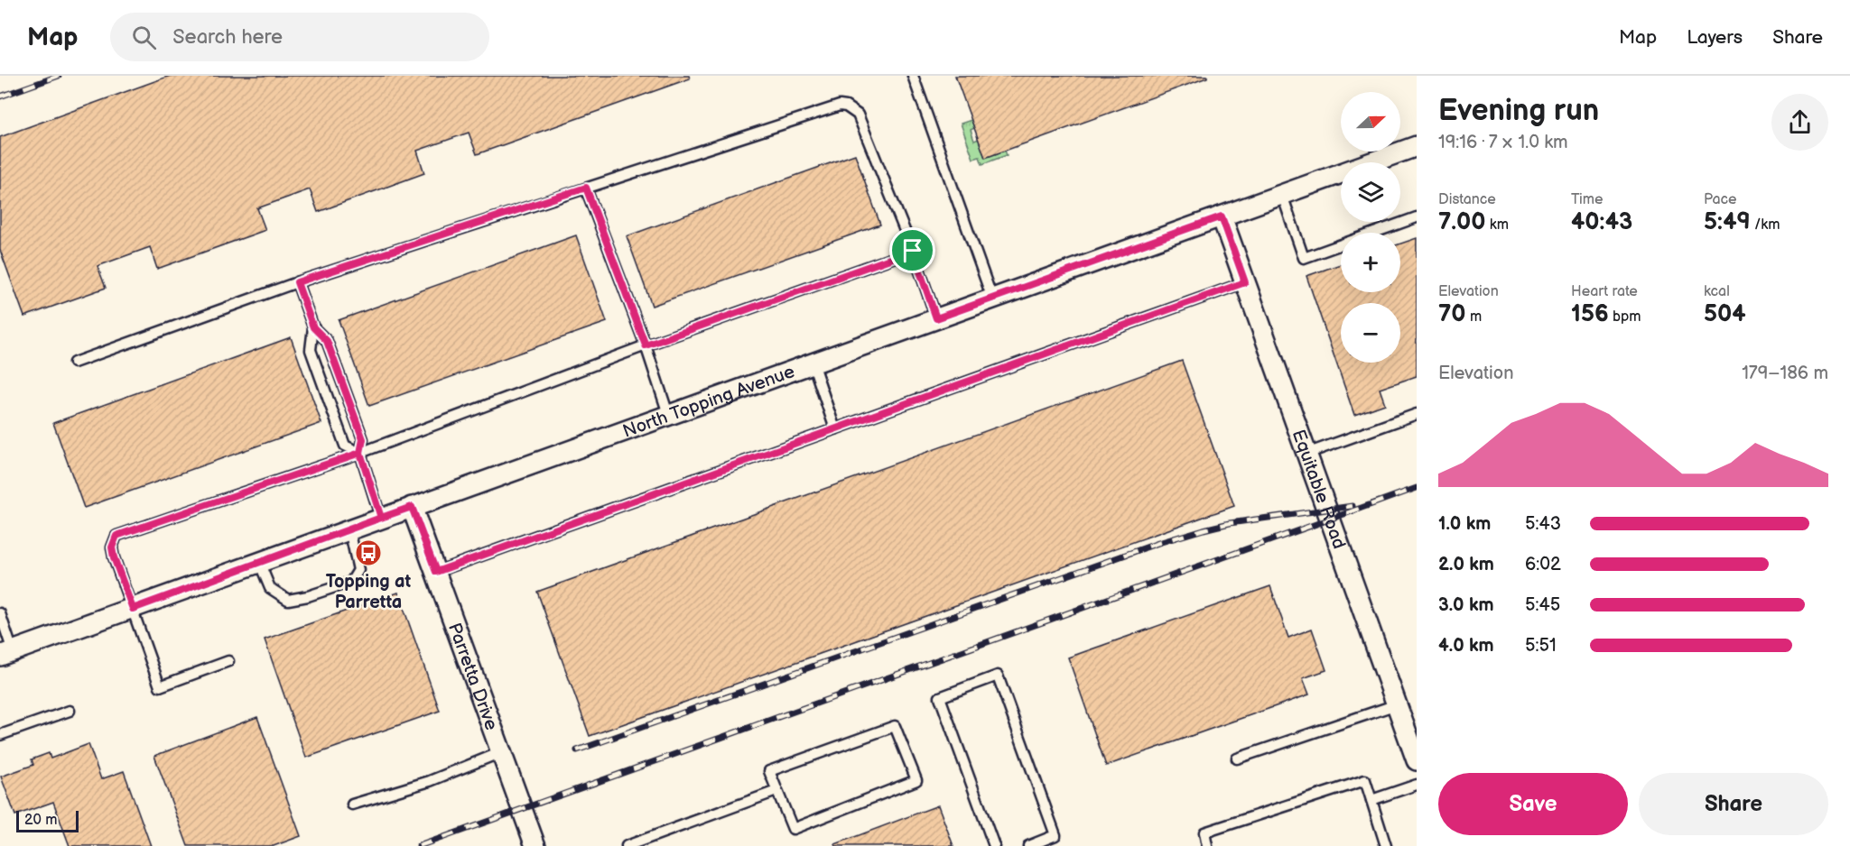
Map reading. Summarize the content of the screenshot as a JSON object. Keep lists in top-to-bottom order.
{
  "streets": {
    "street": ["North Topping Avenue", "Equitable Road", "Parretta Drive"]
  },
  "crossings": [
    ["North Topping Avenue", "Equitable Road"],
    ["North Topping Avenue", "Parretta Drive"]
  ],
  "places": {
    "bus stop": ["Topping at Parretta"]
  },
  "scale_bar": "20 m",
  "north": "right",
  "page": {
    "header": "Map",
    "search": "Search here",
    "nav": ["Map", "Layers", "Share"],
    "heading": ["Evening run", "19:16 · 7 × 1.0 km"],
    "map_buttons": ["+", "−"],
    "stats": [
      ["Distance", "7.00 km"],
      ["Time", "40:43"],
      ["Pace", "5:49 /km"],
      ["Elevation", "70 m"],
      ["Heart rate", "156 bpm"],
      ["kcal", "504"]
    ],
    "chart": ["Elevation", "179–186 m"],
    "list": [
      {
        "name": "1.0 km",
        "note": "5:43"
      },
      {
        "name": "2.0 km",
        "note": "6:02"
      },
      {
        "name": "3.0 km",
        "note": "5:45"
      },
      {
        "name": "4.0 km",
        "note": "5:51"
      }
    ],
    "buttons": ["Save", "Share"],
    "scale": "20 m"
  }
}
